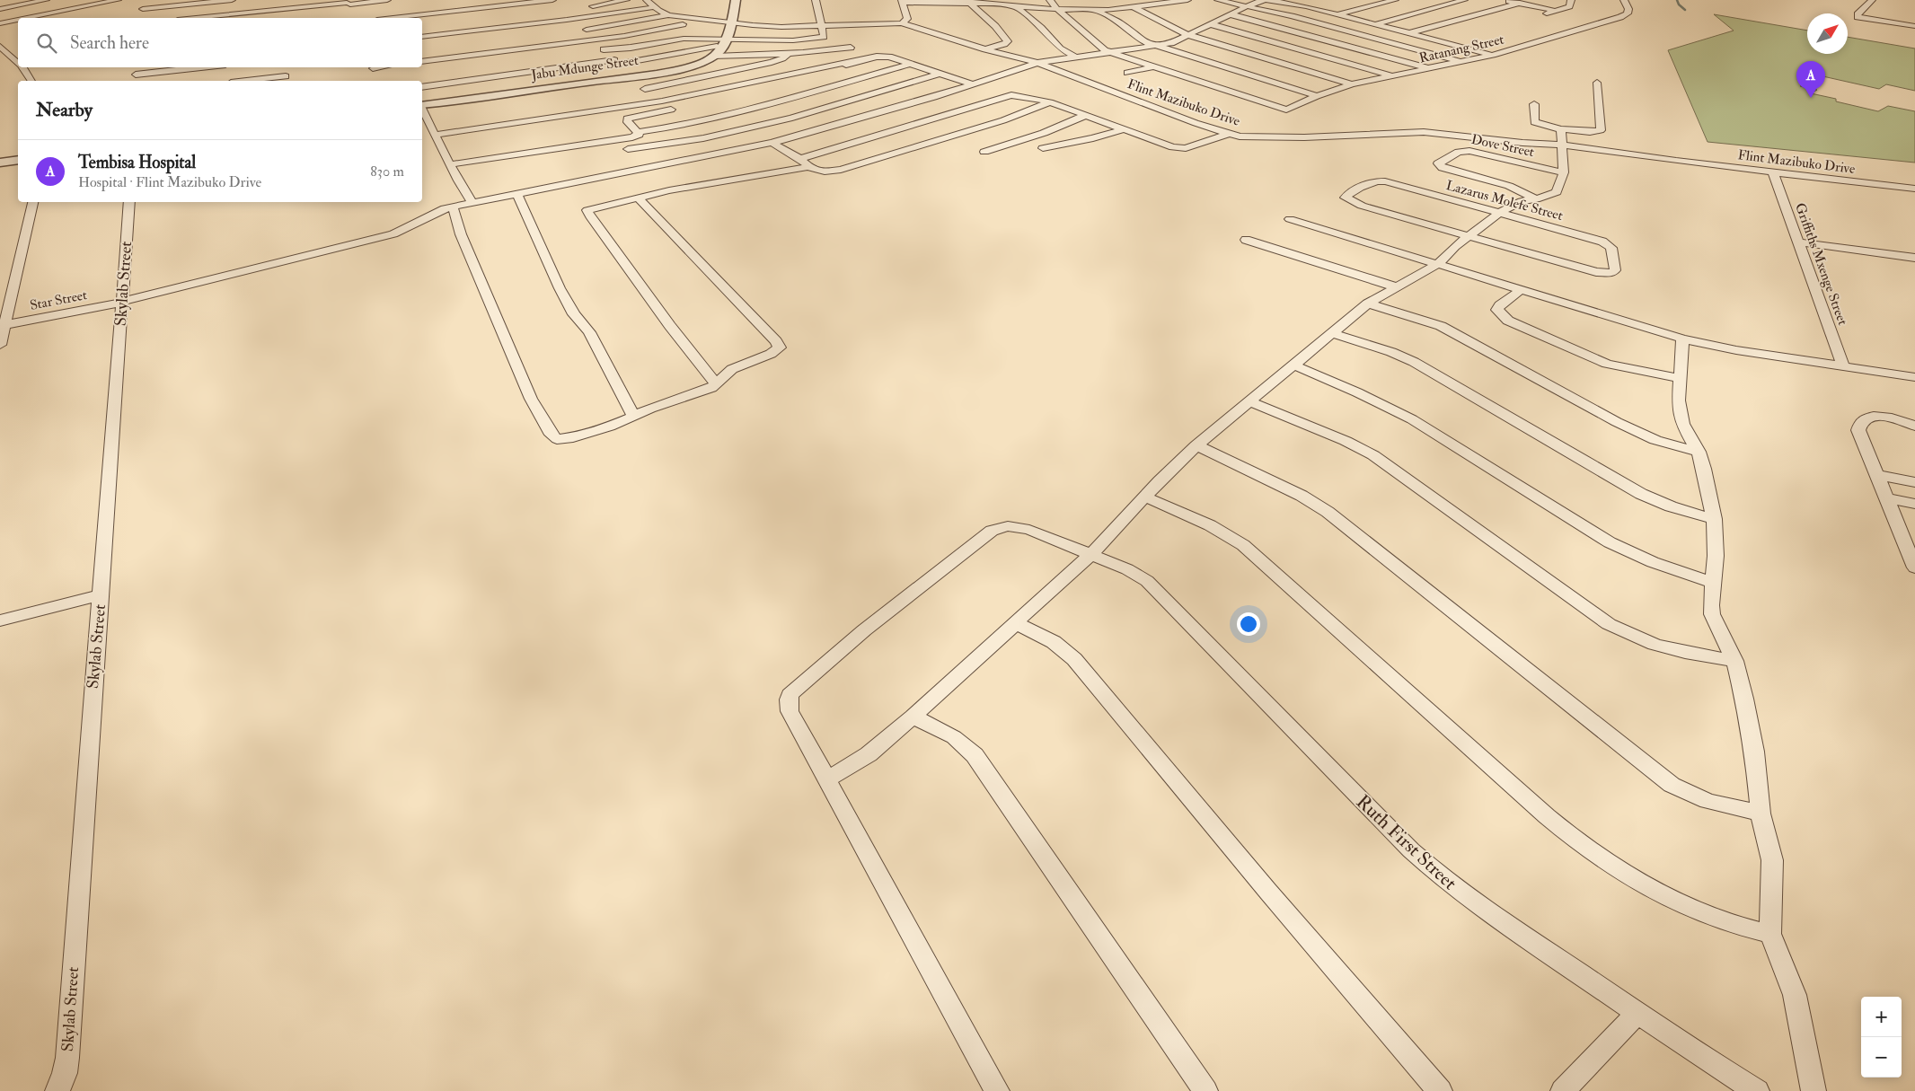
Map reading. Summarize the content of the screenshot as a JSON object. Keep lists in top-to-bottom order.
{
  "streets": {
    "street": [
      "Ratanang Street",
      "Jabu Mdunge Street",
      "Flint Mazibuko Drive",
      "Dove Street",
      "Lazarus Molefe Street",
      "Griffiths Mxenge Street",
      "Skylab Street",
      "Star Street",
      "Ruth First Street"
    ]
  },
  "crossings": [
    ["Flint Mazibuko Drive", "Griffiths Mxenge Street"],
    ["Skylab Street", "Star Street"]
  ],
  "north": "top right",
  "page": {
    "search": "Search here",
    "pins": "A",
    "heading": "Nearby",
    "list": [
      {
        "mark": "A",
        "name": "Tembisa Hospital",
        "note": "Hospital · Flint Mazibuko Drive",
        "value": "830 m"
      }
    ],
    "map_buttons": ["+", "−"]
  }
}
